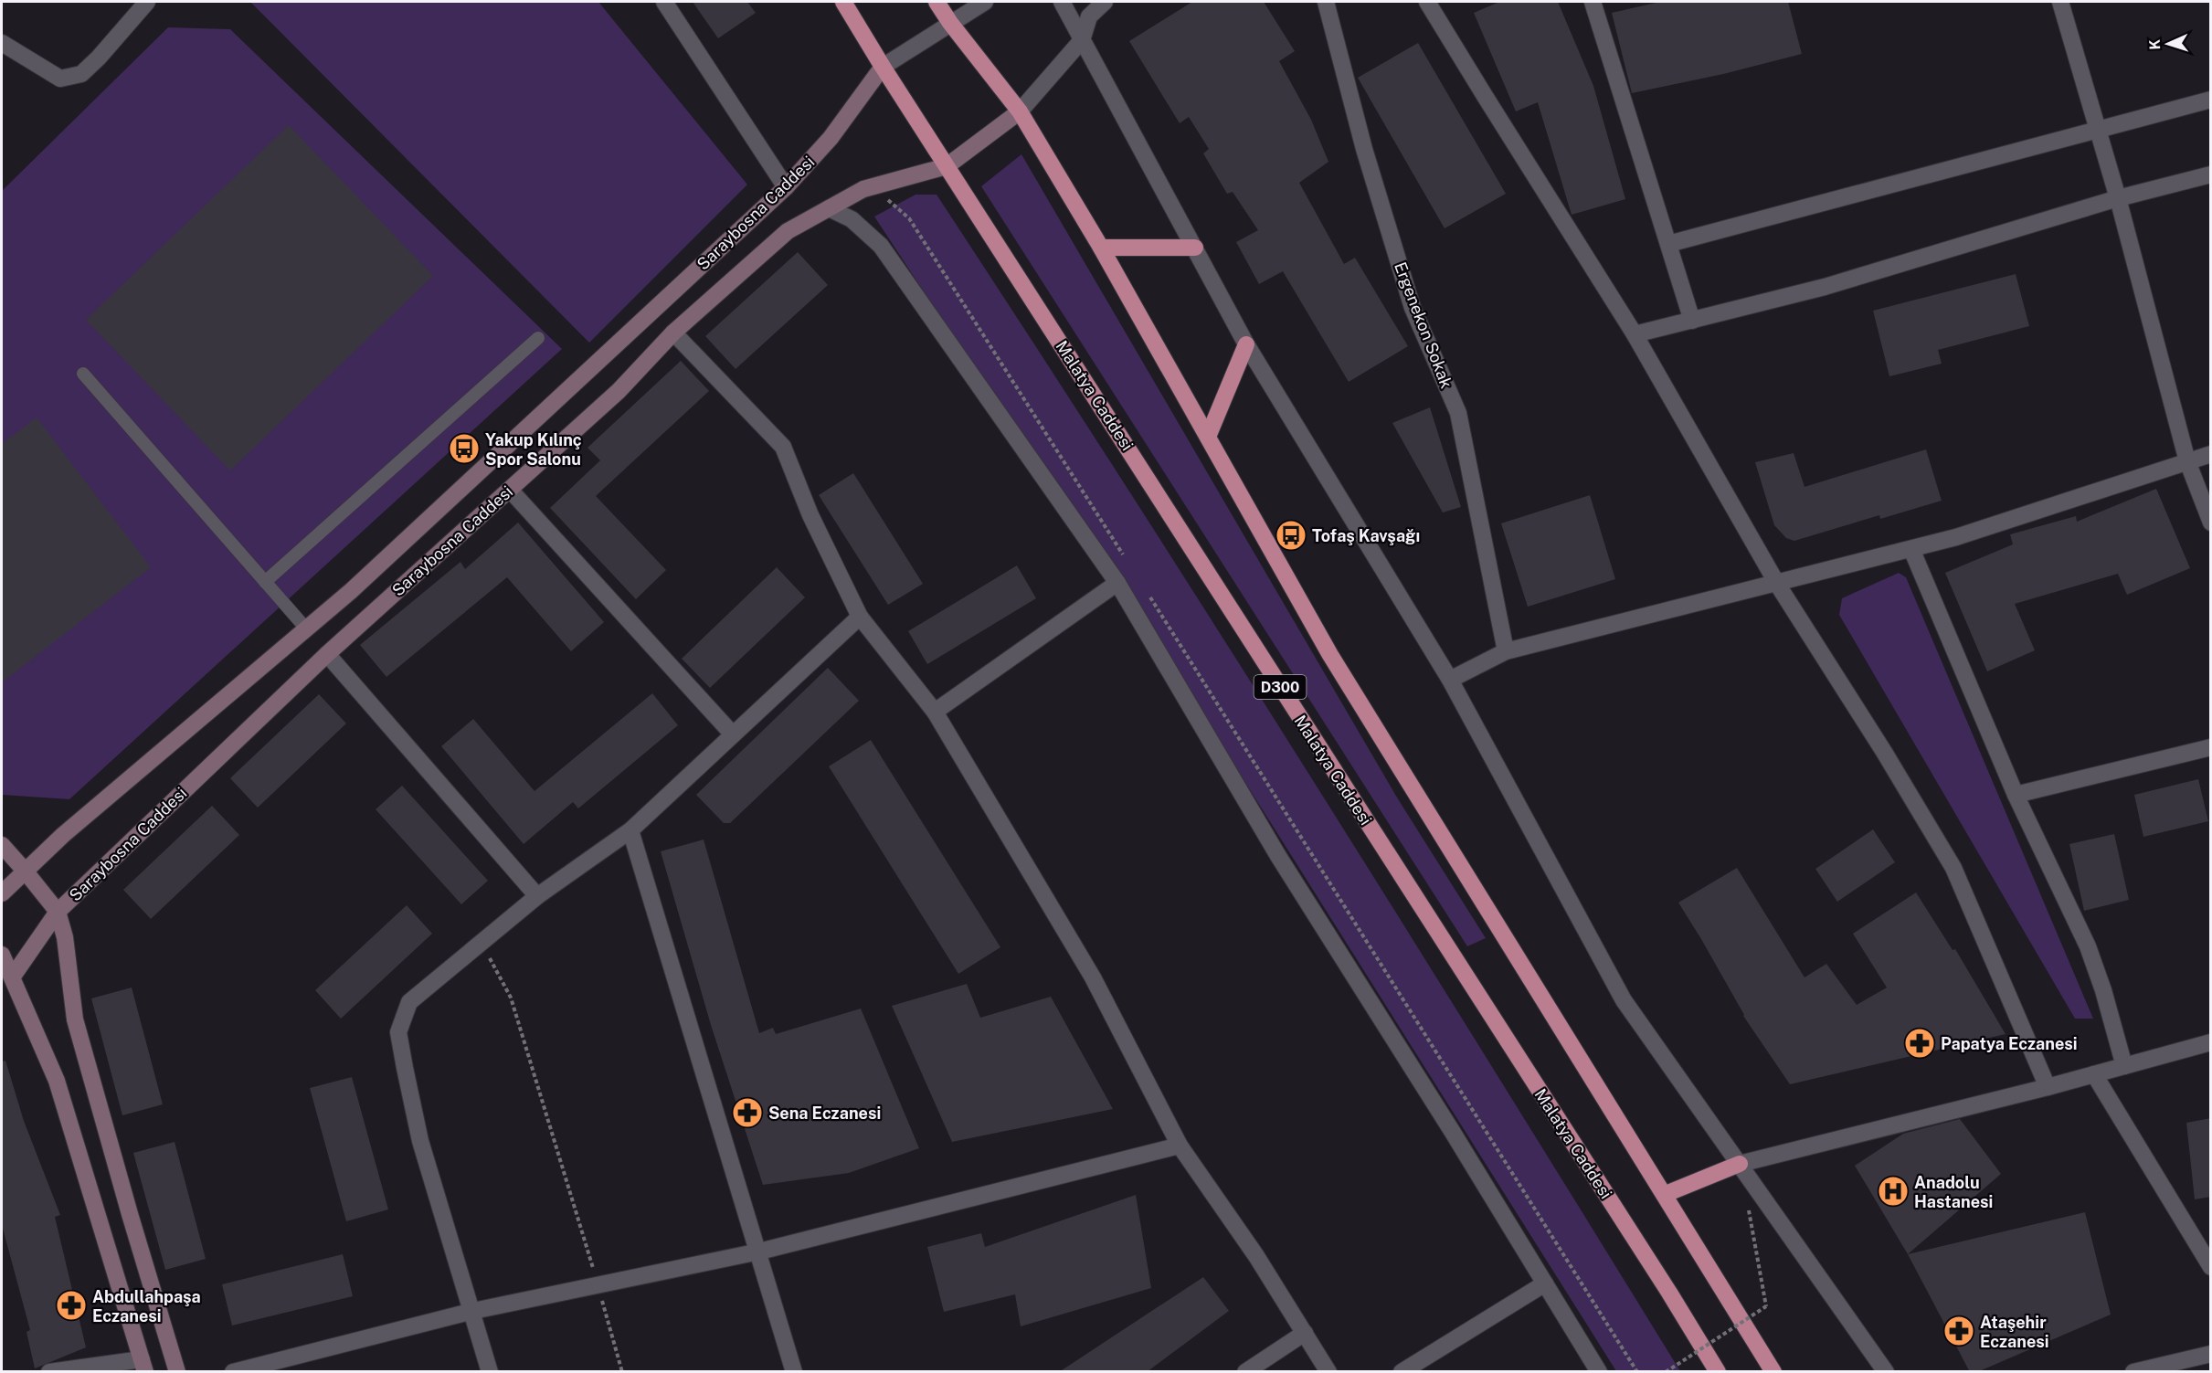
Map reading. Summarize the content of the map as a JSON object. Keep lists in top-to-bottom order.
{
  "streets": {
    "highway": ["Malatya Caddesi", "D300"],
    "main road": ["Saraybosna Caddesi"],
    "street": ["Ergenekon Sokak"]
  },
  "crossings": [
    ["Saraybosna Caddesi", "Malatya Caddesi"]
  ],
  "places": {
    "bus stop": ["Yakup Kılınç Spor Salonu", "Tofaş Kavşağı"],
    "pharmacy": [
      "Papatya Eczanesi",
      "Sena Eczanesi",
      "Abdullahpaşa Eczanesi",
      "Ataşehir Eczanesi"
    ],
    "hospital": ["Anadolu Hastanesi"]
  },
  "north": "left"
}
